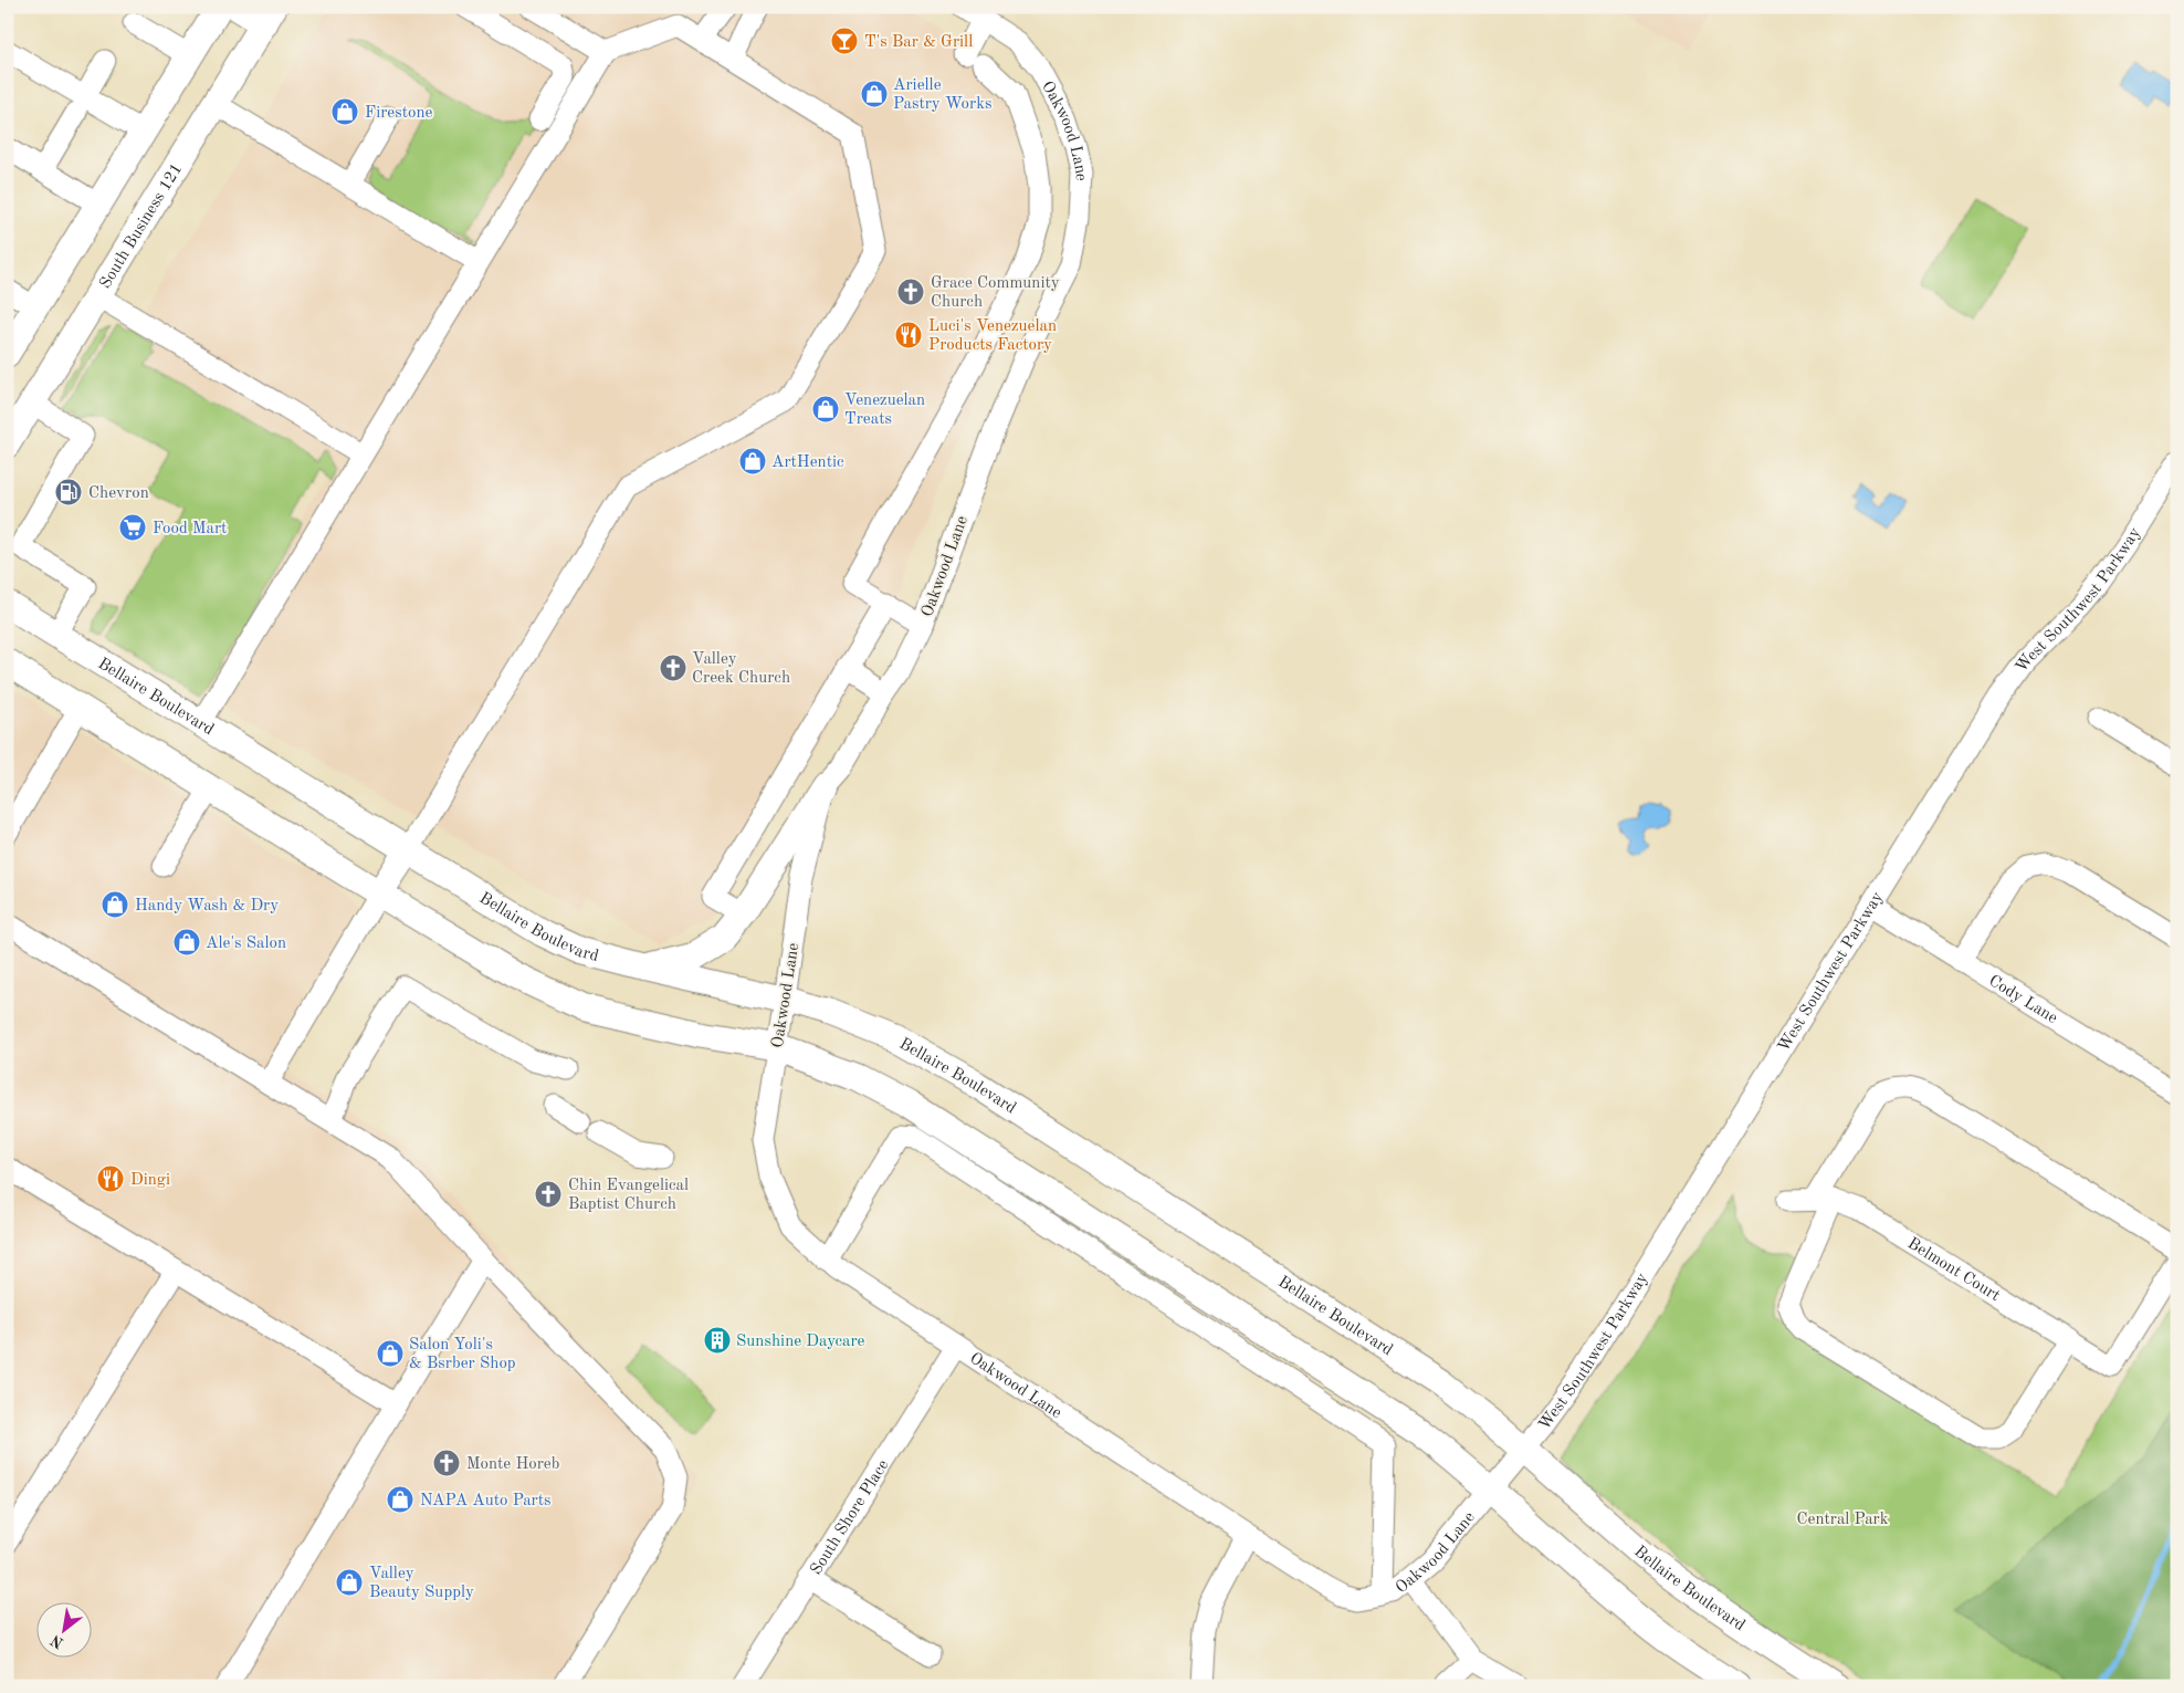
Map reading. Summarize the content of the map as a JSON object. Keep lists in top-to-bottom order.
{
  "streets": {
    "main road": ["South Business 121", "Bellaire Boulevard"],
    "street": [
      "Oakwood Lane",
      "West Southwest Parkway",
      "Cody Lane",
      "Belmont Court",
      "South Shore Place"
    ]
  },
  "crossings": [
    ["Oakwood Lane", "West Southwest Parkway"],
    ["Oakwood Lane", "Bellaire Boulevard"],
    ["Oakwood Lane", "South Shore Place"],
    ["West Southwest Parkway", "Bellaire Boulevard"],
    ["West Southwest Parkway", "Cody Lane"]
  ],
  "parks": ["Central Park"],
  "places": {
    "bar": ["T's Bar & Grill"],
    "shop": [
      "Arielle Pastry Works",
      "Firestone",
      "Venezuelan Treats",
      "ArtHentic",
      "Handy Wash & Dry",
      "Ale's Salon",
      "Salon Yoli's & Bsrber Shop",
      "NAPA Auto Parts",
      "Valley Beauty Supply"
    ],
    "church": [
      "Grace Community Church",
      "Valley Creek Church",
      "Chin Evangelical Baptist Church",
      "Monte Horeb"
    ],
    "restaurant": ["Luci's Venezuelan Products Factory", "Dingi"],
    "fuel station": ["Chevron"],
    "supermarket": ["Food Mart"],
    "building": ["Sunshine Daycare"]
  },
  "north": "bottom left"
}
